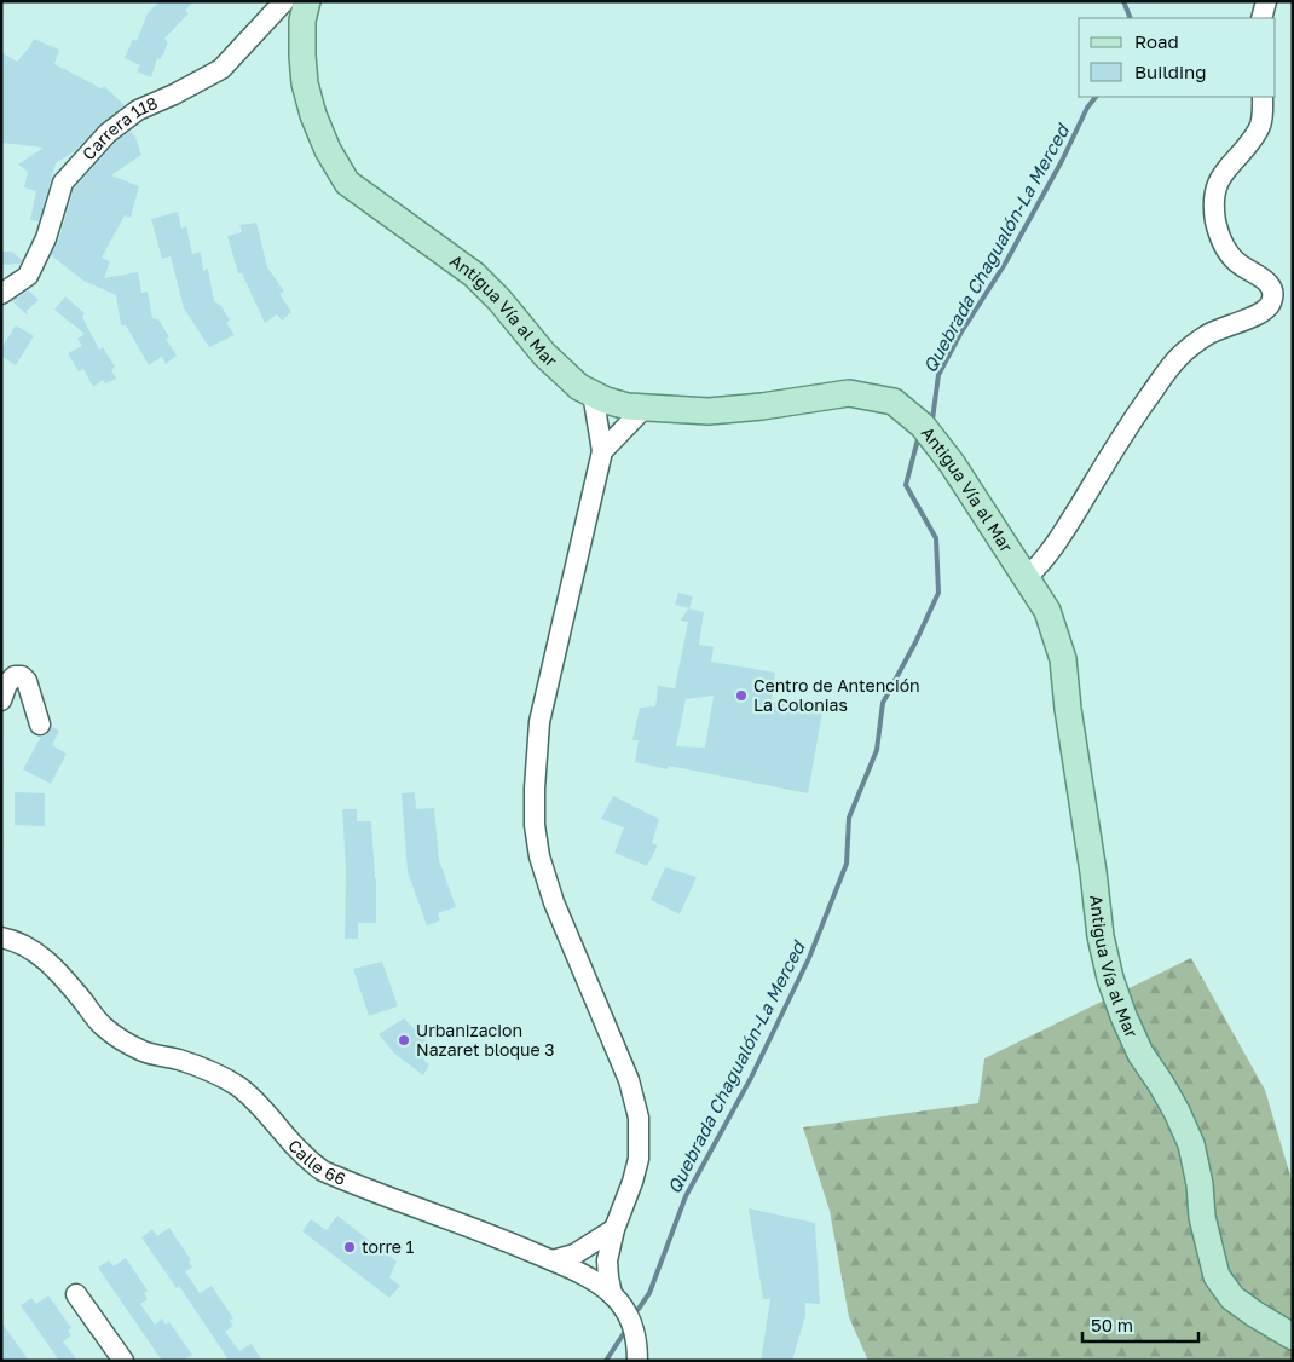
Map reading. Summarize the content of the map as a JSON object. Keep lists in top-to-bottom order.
{
  "streets": {
    "main road": ["Antigua Vía al Mar"],
    "street": ["Carrera 118", "Calle 66"]
  },
  "water": ["Quebrada Chagualón-La Merced"],
  "places": ["Centro de Antención La Colonias", "Urbanizacion Nazaret bloque 3", "torre 1"],
  "legend": ["Road", "Building"],
  "scale_bar": "50 m"
}
